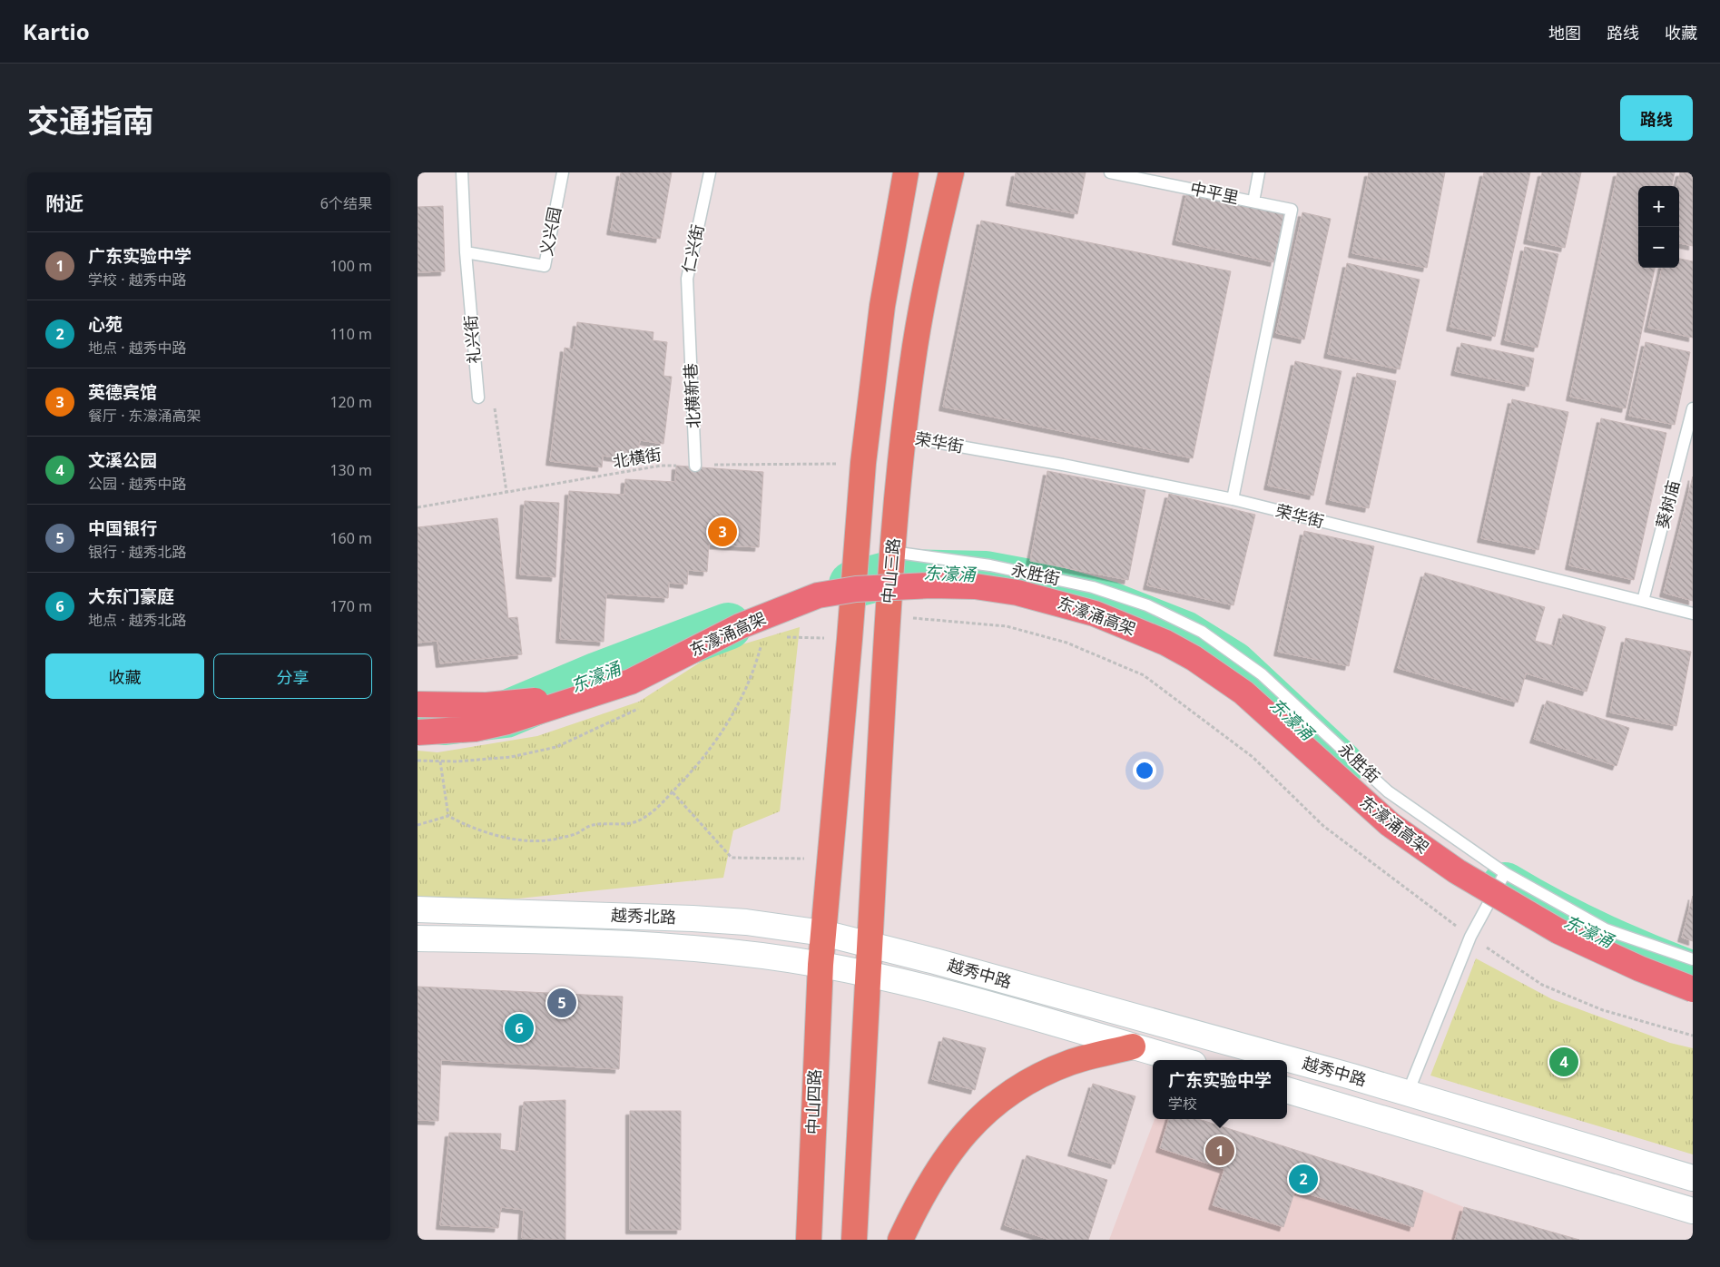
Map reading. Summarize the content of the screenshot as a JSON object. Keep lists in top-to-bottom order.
{
  "streets": {
    "highway": ["东濠涌高架"],
    "main road": [
      "中山三路",
      "越秀北路",
      "越秀中路",
      "中山四路"
    ],
    "lane": [
      "中平里",
      "义兴园",
      "仁兴街",
      "礼兴街",
      "北横新巷",
      "荣华街",
      "葵树庙",
      "永胜街"
    ],
    "path": ["北横街"]
  },
  "crossings": [
    ["中平里", "荣华街"],
    ["义兴园", "礼兴街"],
    ["仁兴街", "北横新巷"],
    ["北横新巷", "北横街"],
    ["荣华街", "葵树庙"],
    ["荣华街", "中山三路"],
    ["中山三路", "永胜街"],
    ["中山三路", "越秀北路"],
    ["中山三路", "越秀中路"],
    ["越秀北路", "越秀中路"],
    ["越秀北路", "中山四路"]
  ],
  "water": ["东濠涌"],
  "page": {
    "header": "Kartio",
    "nav": ["地图", "路线", "收藏"],
    "title": "交通指南",
    "buttons": [
      "路线",
      ["收藏", "分享"]
    ],
    "heading": ["附近", "6个结果"],
    "map_buttons": ["+", "−"],
    "list": [
      {
        "mark": "1",
        "name": "广东实验中学",
        "note": "学校 · 越秀中路",
        "value": "100 m"
      },
      {
        "mark": "2",
        "name": "心苑",
        "note": "地点 · 越秀中路",
        "value": "110 m"
      },
      {
        "mark": "3",
        "name": "英德宾馆",
        "note": "餐厅 · 东濠涌高架",
        "value": "120 m"
      },
      {
        "mark": "4",
        "name": "文溪公园",
        "note": "公园 · 越秀中路",
        "value": "130 m"
      },
      {
        "mark": "5",
        "name": "中国银行",
        "note": "银行 · 越秀北路",
        "value": "160 m"
      },
      {
        "mark": "6",
        "name": "大东门豪庭",
        "note": "地点 · 越秀北路",
        "value": "170 m"
      }
    ],
    "pins": [
      "3",
      "5",
      "6",
      "4",
      "1",
      "2"
    ],
    "popup": ["广东实验中学", "学校"]
  }
}
